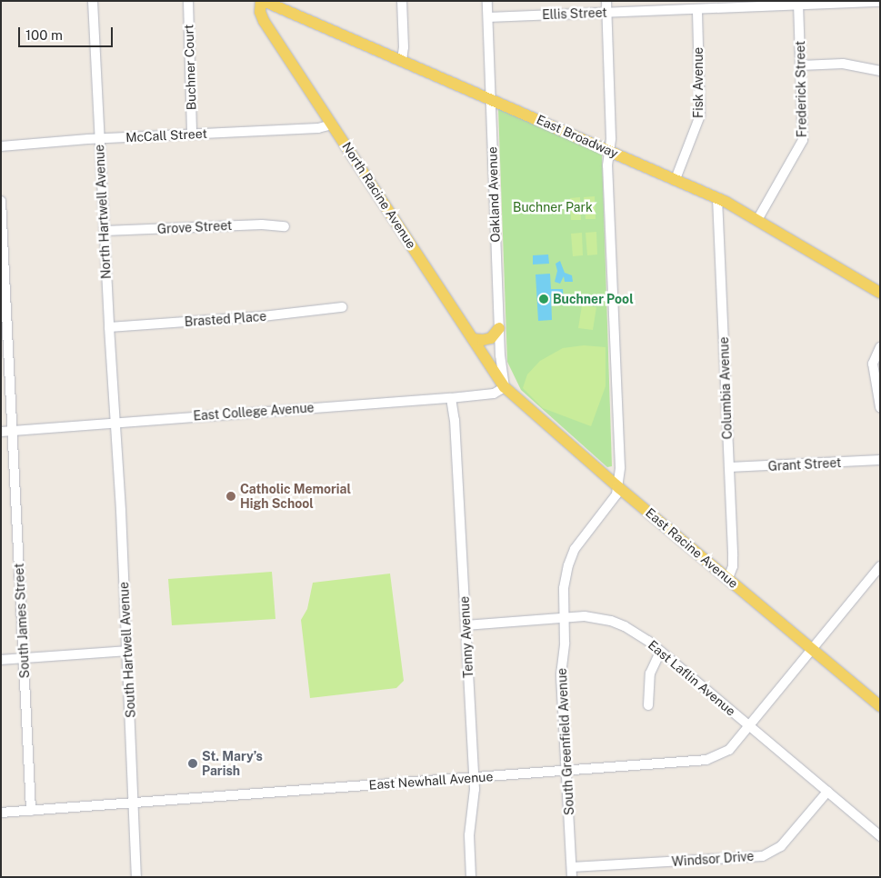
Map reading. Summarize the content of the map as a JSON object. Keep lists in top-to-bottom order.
{
  "streets": {
    "main road": ["East Broadway", "North Racine Avenue", "East Racine Avenue"],
    "street": [
      "Ellis Street",
      "Buchner Court",
      "Fisk Avenue",
      "Frederick Street",
      "McCall Street",
      "Oakland Avenue",
      "North Hartwell Avenue",
      "Grove Street",
      "Brasted Place",
      "Columbia Avenue",
      "East College Avenue",
      "Grant Street",
      "South James Street",
      "Tenny Avenue",
      "South Hartwell Avenue",
      "East Laflin Avenue",
      "South Greenfield Avenue",
      "East Newhall Avenue",
      "Windsor Drive"
    ]
  },
  "crossings": [
    ["Ellis Street", "Fisk Avenue"],
    ["Ellis Street", "Frederick Street"],
    ["Ellis Street", "Oakland Avenue"],
    ["Ellis Street", "South Greenfield Avenue"],
    ["Buchner Court", "McCall Street"],
    ["Fisk Avenue", "East Broadway"],
    ["Frederick Street", "East Broadway"],
    ["McCall Street", "North Racine Avenue"],
    ["McCall Street", "North Hartwell Avenue"],
    ["East Broadway", "Oakland Avenue"],
    ["East Broadway", "North Racine Avenue"],
    ["East Broadway", "Columbia Avenue"],
    ["East Broadway", "South Greenfield Avenue"],
    ["Oakland Avenue", "North Racine Avenue"],
    ["Oakland Avenue", "East College Avenue"],
    ["Oakland Avenue", "East Racine Avenue"],
    ["North Racine Avenue", "East College Avenue"],
    ["North Racine Avenue", "East Racine Avenue"],
    ["North Hartwell Avenue", "Grove Street"],
    ["North Hartwell Avenue", "Brasted Place"],
    ["North Hartwell Avenue", "East College Avenue"],
    ["North Hartwell Avenue", "South Hartwell Avenue"],
    ["Columbia Avenue", "Grant Street"],
    ["Columbia Avenue", "East Racine Avenue"],
    ["East College Avenue", "East Racine Avenue"],
    ["East College Avenue", "South James Street"],
    ["East College Avenue", "Tenny Avenue"],
    ["East College Avenue", "South Hartwell Avenue"],
    ["East Racine Avenue", "South Greenfield Avenue"],
    ["East Racine Avenue", "East Newhall Avenue"],
    ["South James Street", "East Newhall Avenue"],
    ["Tenny Avenue", "East Laflin Avenue"],
    ["Tenny Avenue", "East Newhall Avenue"],
    ["South Hartwell Avenue", "East Newhall Avenue"],
    ["East Laflin Avenue", "South Greenfield Avenue"],
    ["East Laflin Avenue", "East Newhall Avenue"],
    ["East Laflin Avenue", "Windsor Drive"],
    ["South Greenfield Avenue", "East Newhall Avenue"],
    ["South Greenfield Avenue", "Windsor Drive"]
  ],
  "parks": ["Buchner Park"],
  "places": ["Buchner Pool", "Catholic Memorial High School", "St. Mary’s Parish"],
  "scale_bar": "100 m"
}
